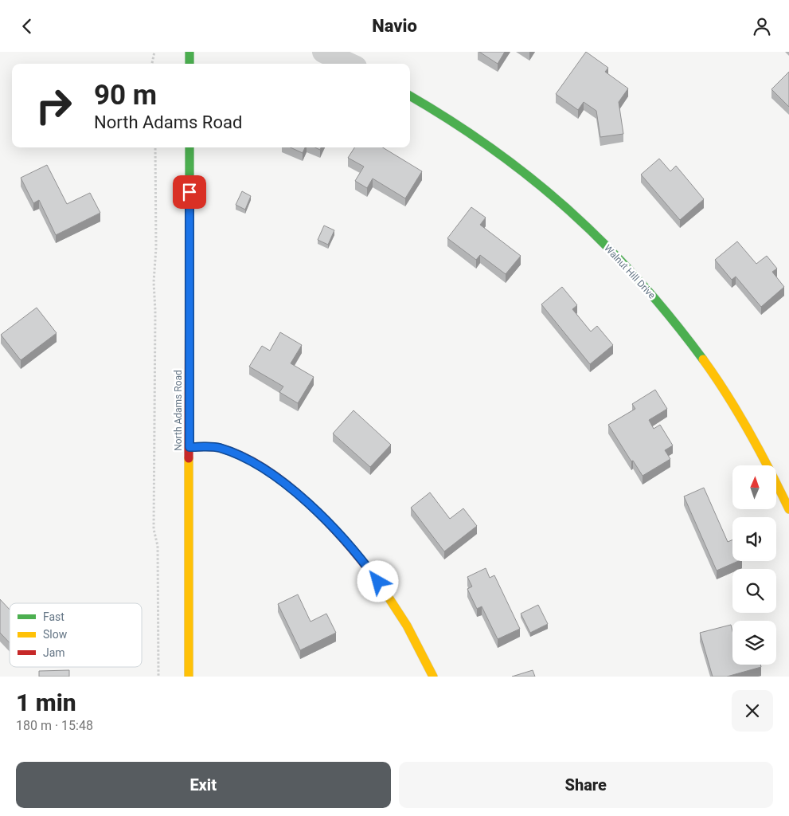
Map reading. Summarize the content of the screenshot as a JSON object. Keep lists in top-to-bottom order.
{
  "streets": {
    "street": ["Walnut Hill Drive", "North Adams Road"]
  },
  "legend": ["Fast", "Slow", "Jam"],
  "north": "top",
  "page": {
    "header": "Navio",
    "turn": ["90 m", "North Adams Road"],
    "heading": ["1 min", "180 m · 15:48"],
    "buttons": ["Exit", "Share"]
  }
}
